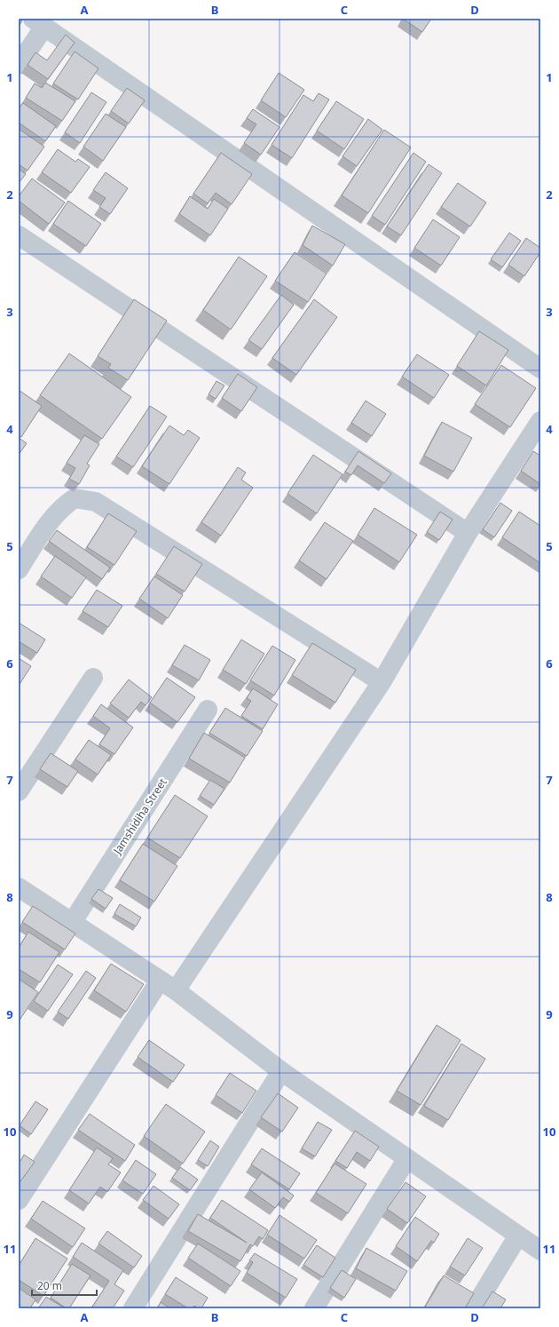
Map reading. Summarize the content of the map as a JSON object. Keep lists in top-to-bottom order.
{
  "streets": {
    "street": ["Jamshidiha Street"]
  },
  "scale_bar": "20 m",
  "grid": {
    "columns": [
      "A",
      "B",
      "C",
      "D"
    ],
    "rows": [
      "1",
      "2",
      "3",
      "4",
      "5",
      "6",
      "7",
      "8",
      "9",
      "10",
      "11"
    ]
  }
}
